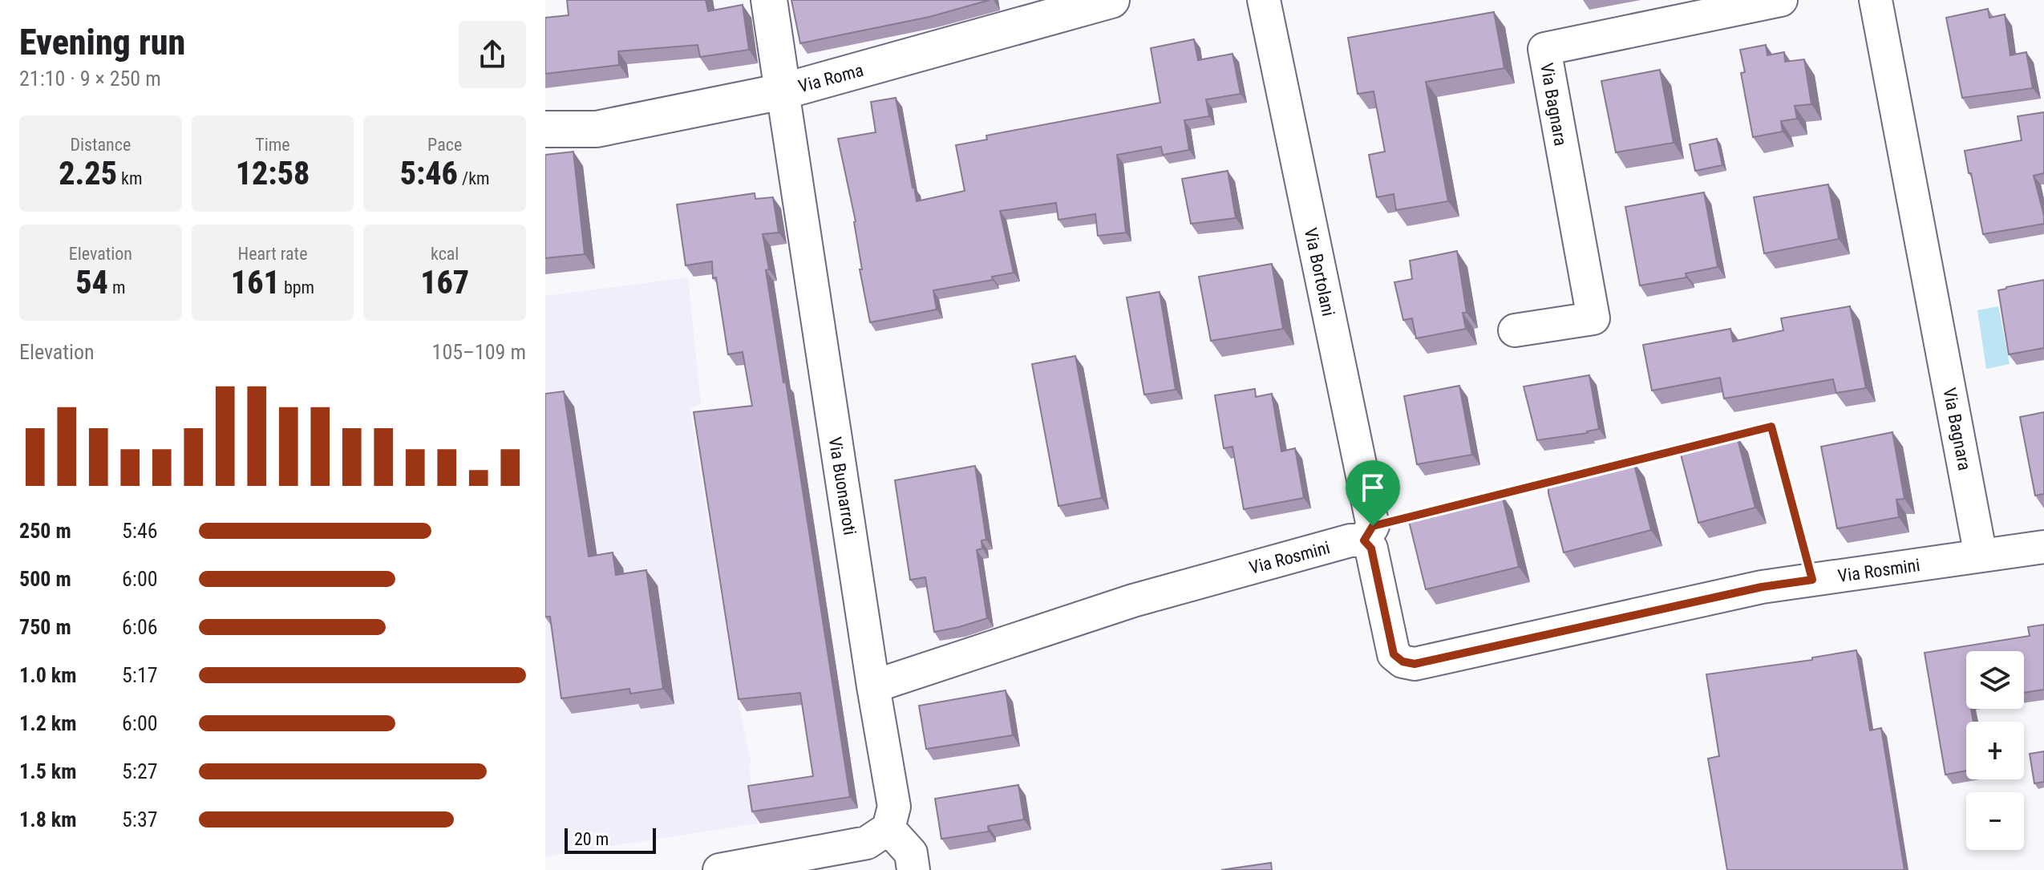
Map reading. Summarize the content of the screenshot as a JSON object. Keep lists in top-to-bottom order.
{
  "streets": {
    "main road": ["Via Roma"],
    "street": [
      "Via Bagnara",
      "Via Bortolani",
      "Via Buonarroti",
      "Via Rosmini"
    ]
  },
  "crossings": [
    ["Via Roma", "Via Buonarroti"],
    ["Via Bagnara", "Via Rosmini"],
    ["Via Bortolani", "Via Rosmini"],
    ["Via Buonarroti", "Via Rosmini"]
  ],
  "scale_bar": "20 m",
  "page": {
    "heading": ["Evening run", "21:10 · 9 × 250 m"],
    "stats": [
      ["Distance", "2.25 km"],
      ["Time", "12:58"],
      ["Pace", "5:46 /km"],
      ["Elevation", "54 m"],
      ["Heart rate", "161 bpm"],
      ["kcal", "167"]
    ],
    "chart": ["Elevation", "105–109 m"],
    "list": [
      {
        "name": "250 m",
        "note": "5:46"
      },
      {
        "name": "500 m",
        "note": "6:00"
      },
      {
        "name": "750 m",
        "note": "6:06"
      },
      {
        "name": "1.0 km",
        "note": "5:17"
      },
      {
        "name": "1.2 km",
        "note": "6:00"
      },
      {
        "name": "1.5 km",
        "note": "5:27"
      },
      {
        "name": "1.8 km",
        "note": "5:37"
      }
    ],
    "map_buttons": ["+", "−"],
    "scale": "20 m"
  }
}
